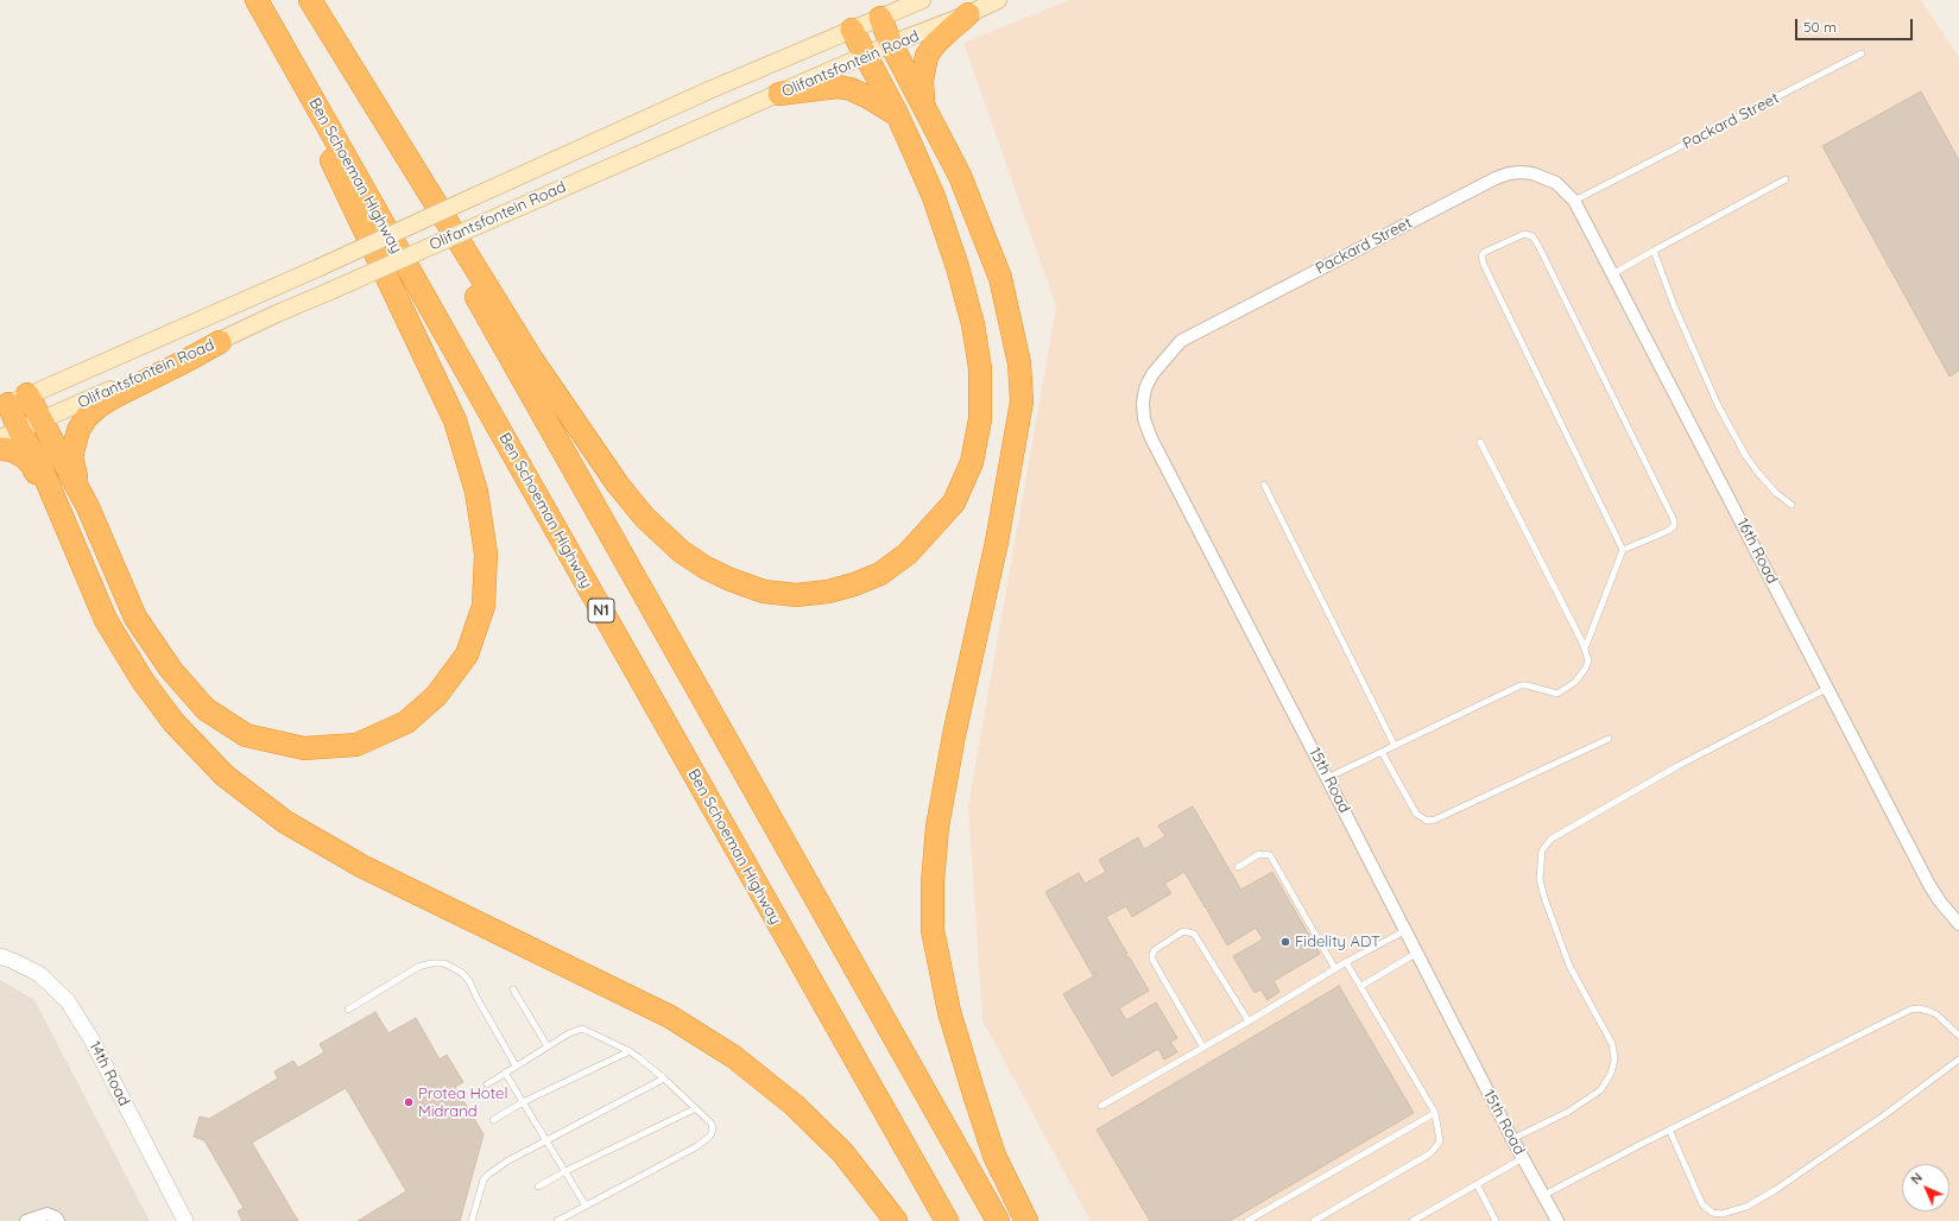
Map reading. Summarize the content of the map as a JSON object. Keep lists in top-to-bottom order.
{
  "streets": {
    "highway": ["Ben Schoeman Highway", "N1"],
    "main road": ["Olifantsfontein Road"],
    "street": [
      "Packard Street",
      "16th Road",
      "15th Road",
      "14th Road"
    ]
  },
  "crossings": [
    ["Packard Street", "16th Road"],
    ["Packard Street", "15th Road"]
  ],
  "places": ["Fidelity ADT", "Protea Hotel Midrand"],
  "scale_bar": "50 m",
  "north": "top left"
}
